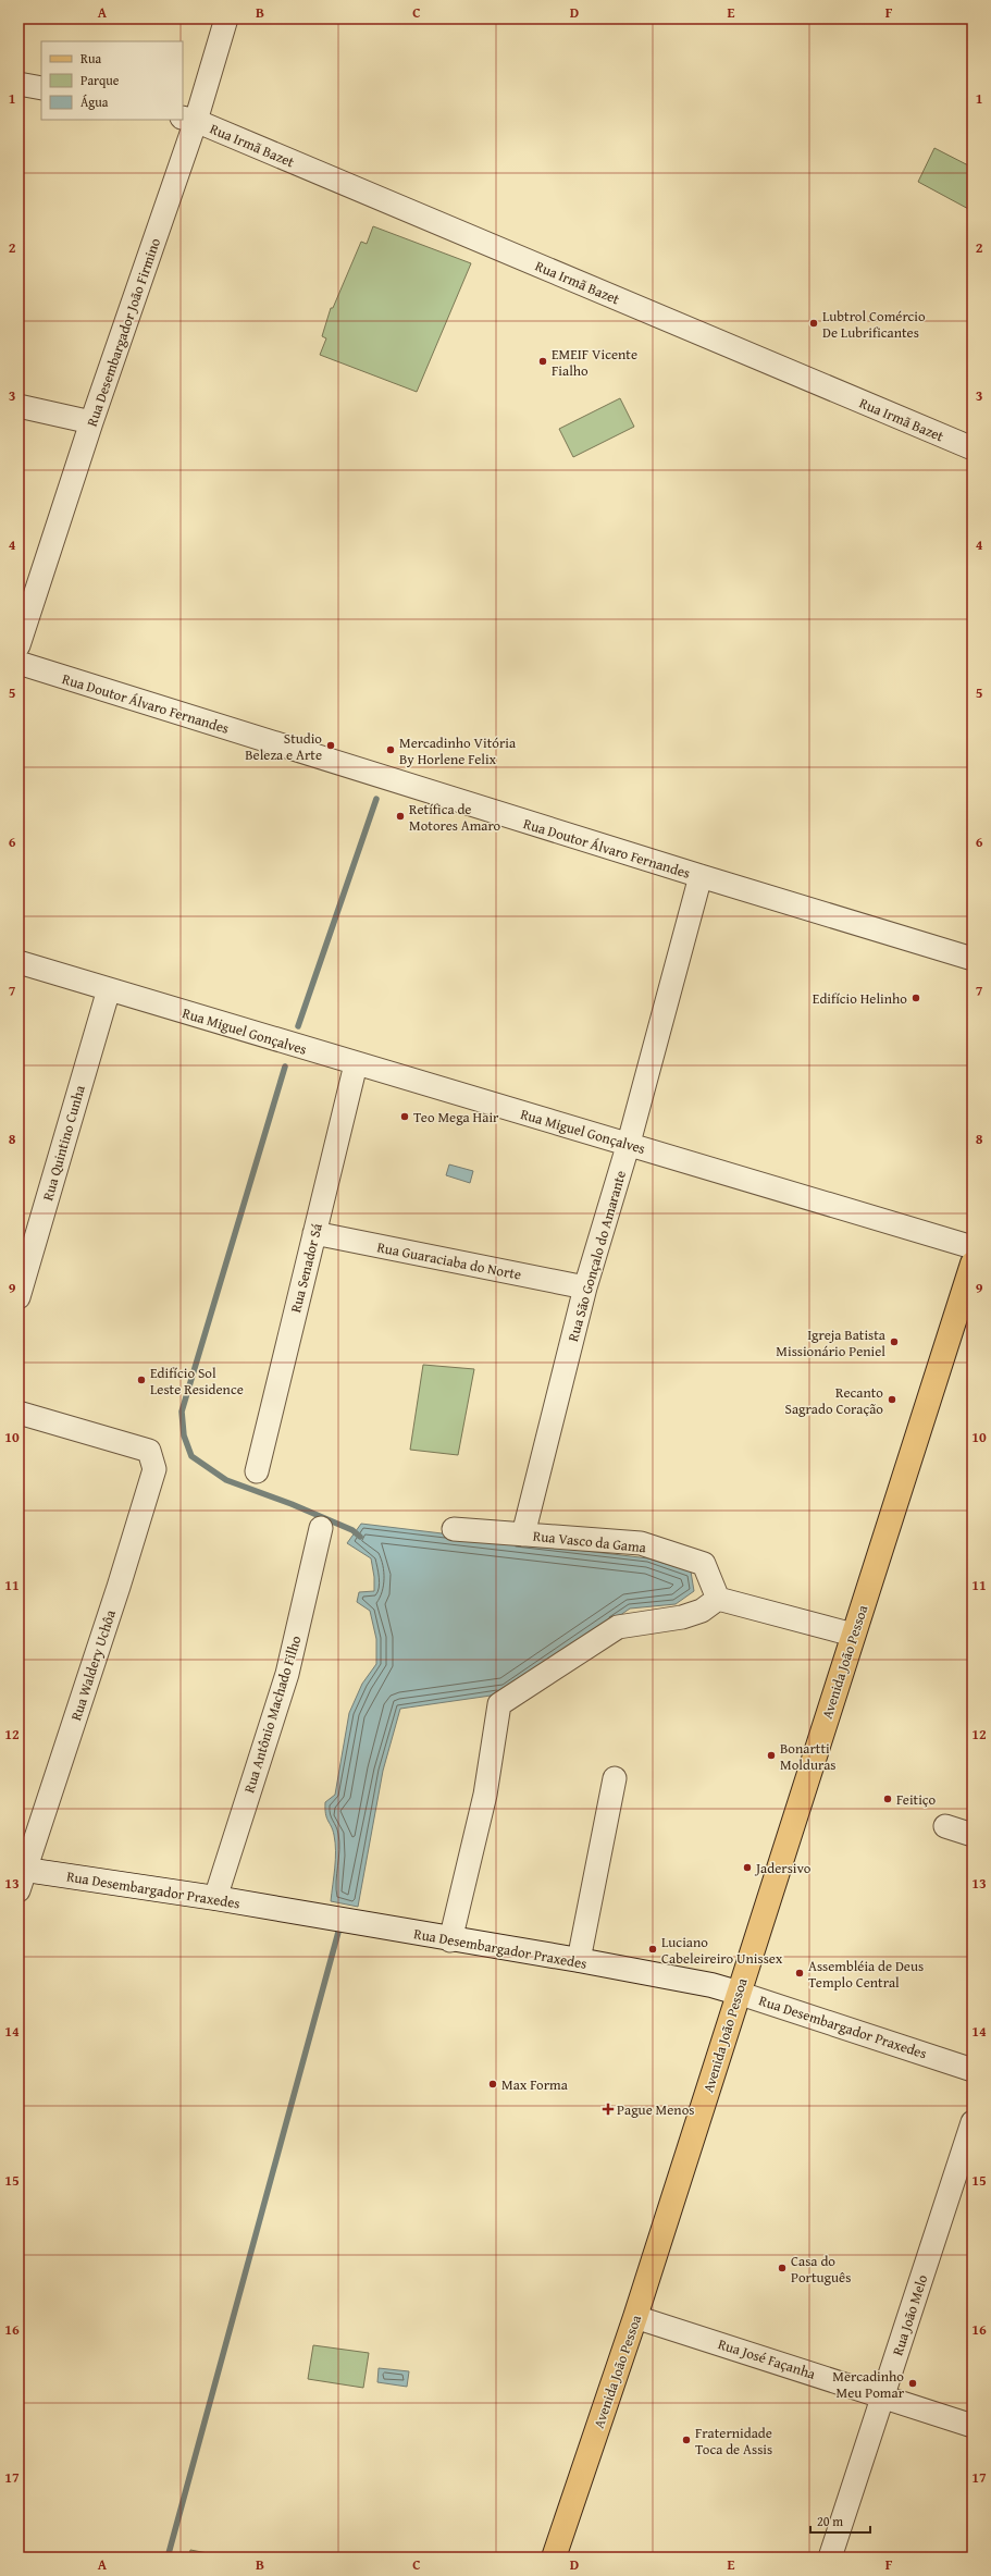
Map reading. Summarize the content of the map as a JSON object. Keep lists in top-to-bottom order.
{
  "streets": {
    "main road": ["Avenida João Pessoa"],
    "street": [
      "Rua Irmã Bazet",
      "Rua Desembargador João Firmino",
      "Rua Doutor Álvaro Fernandes",
      "Rua Miguel Gonçalves",
      "Rua Quintino Cunha",
      "Rua São Gonçalo do Amarante",
      "Rua Guaraciaba do Norte",
      "Rua Senador Sá",
      "Rua Vasco da Gama",
      "Rua Waldery Uchôa",
      "Rua Antônio Machado Filho",
      "Rua Desembargador Praxedes",
      "Rua João Melo",
      "Rua José Façanha"
    ]
  },
  "crossings": [
    ["Rua Irmã Bazet", "Rua Desembargador João Firmino"],
    ["Rua Doutor Álvaro Fernandes", "Rua São Gonçalo do Amarante"],
    ["Rua Miguel Gonçalves", "Rua Quintino Cunha"],
    ["Rua Miguel Gonçalves", "Rua São Gonçalo do Amarante"],
    ["Rua Miguel Gonçalves", "Rua Senador Sá"],
    ["Rua São Gonçalo do Amarante", "Rua Guaraciaba do Norte"],
    ["Rua São Gonçalo do Amarante", "Rua Vasco da Gama"],
    ["Rua Guaraciaba do Norte", "Rua Senador Sá"],
    ["Avenida João Pessoa", "Rua Desembargador Praxedes"],
    ["Avenida João Pessoa", "Rua José Façanha"],
    ["Rua Waldery Uchôa", "Rua Desembargador Praxedes"],
    ["Rua Antônio Machado Filho", "Rua Desembargador Praxedes"],
    ["Rua João Melo", "Rua José Façanha"]
  ],
  "places": {
    "other": [
      "Lubtrol Comércio De Lubrificantes",
      "EMEIF Vicente Fialho",
      "Studio Beleza e Arte",
      "Mercadinho Vitória By Horlene Felix",
      "Retífica de Motores Amaro",
      "Edifício Helinho",
      "Teo Mega Hair",
      "Igreja Batista Missionário Peniel",
      "Edifício Sol Leste Residence",
      "Recanto Sagrado Coração",
      "Bonartti Molduras",
      "Feitiço",
      "Jadersivo",
      "Luciano Cabeleireiro Unissex",
      "Assembléia de Deus Templo Central",
      "Max Forma",
      "Casa do Português",
      "Mercadinho Meu Pomar",
      "Fraternidade Toca de Assis"
    ],
    "health": ["Pague Menos"]
  },
  "legend": ["Rua", "Parque", "Água"],
  "scale_bar": "20 m",
  "grid": {
    "columns": [
      "A",
      "B",
      "C",
      "D",
      "E",
      "F"
    ],
    "rows": [
      "1",
      "2",
      "3",
      "4",
      "5",
      "6",
      "7",
      "8",
      "9",
      "10",
      "11",
      "12",
      "13",
      "14",
      "15",
      "16",
      "17"
    ]
  }
}
